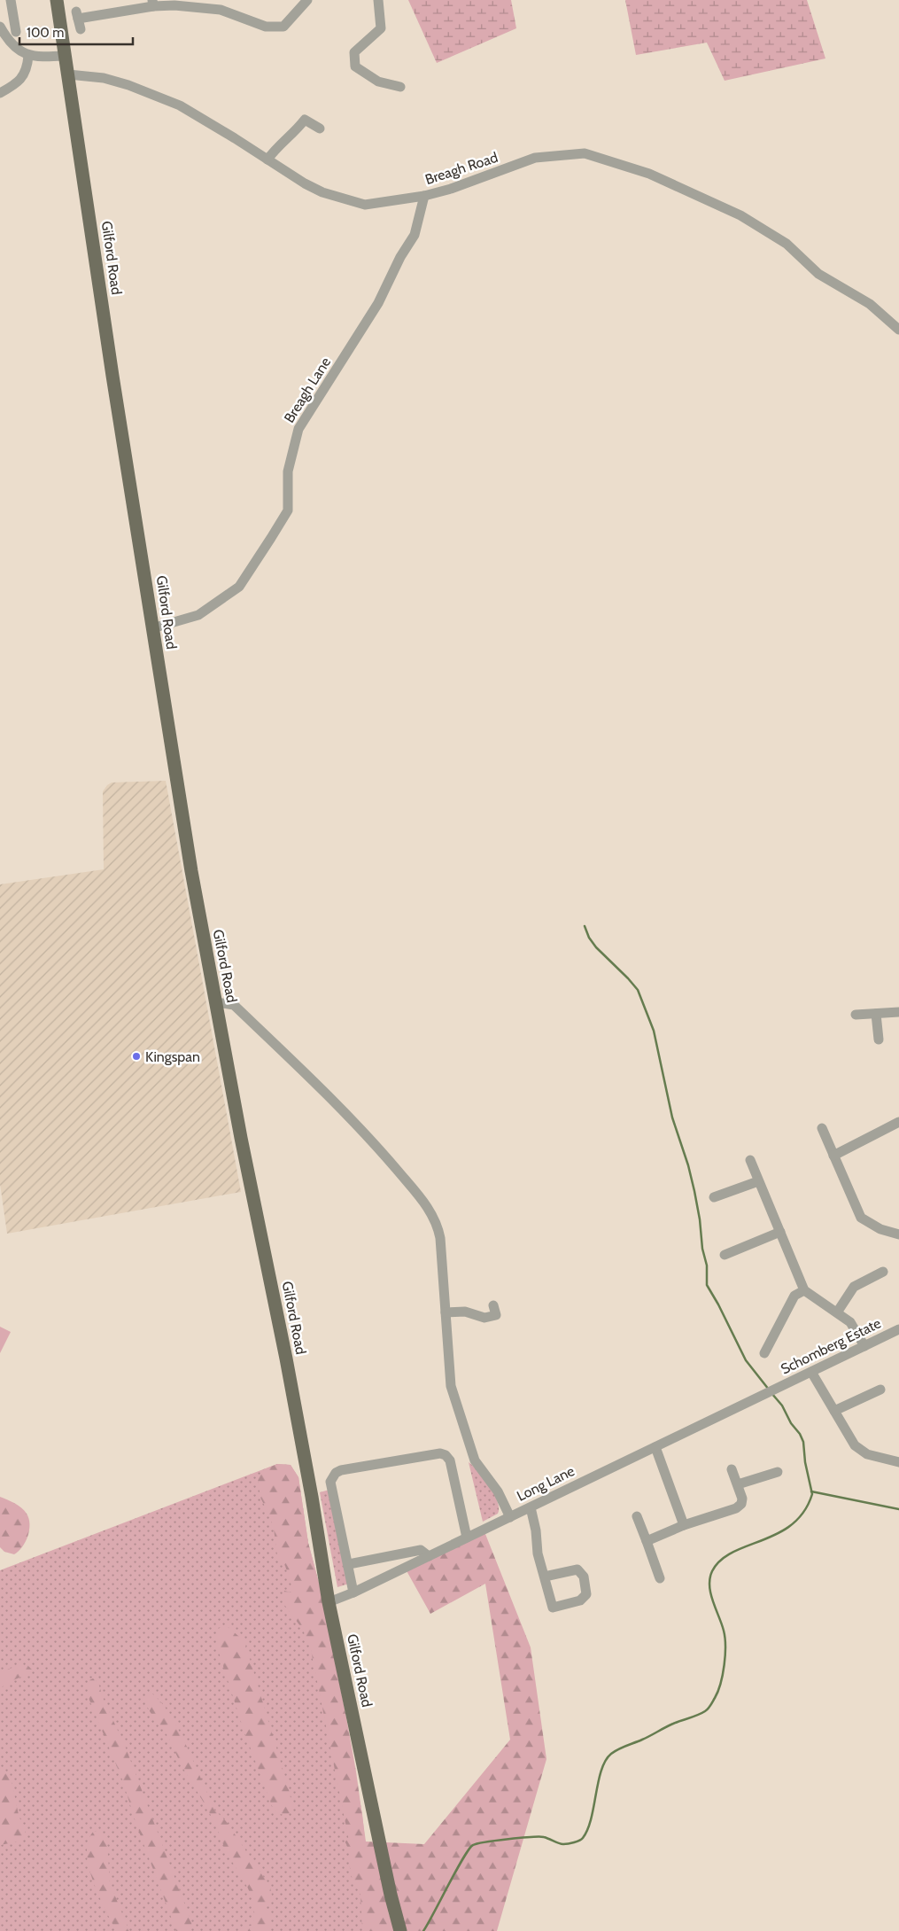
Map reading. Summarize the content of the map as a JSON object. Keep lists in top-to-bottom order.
{
  "streets": {
    "main road": ["Gilford Road"],
    "street": [
      "Breagh Road",
      "Breagh Lane",
      "Schomberg Estate",
      "Long Lane"
    ]
  },
  "crossings": [
    ["Breagh Road", "Gilford Road"],
    ["Breagh Road", "Breagh Lane"],
    ["Gilford Road", "Breagh Lane"],
    ["Gilford Road", "Long Lane"],
    ["Schomberg Estate", "Long Lane"]
  ],
  "places": ["Kingspan"],
  "scale_bar": "100 m"
}
